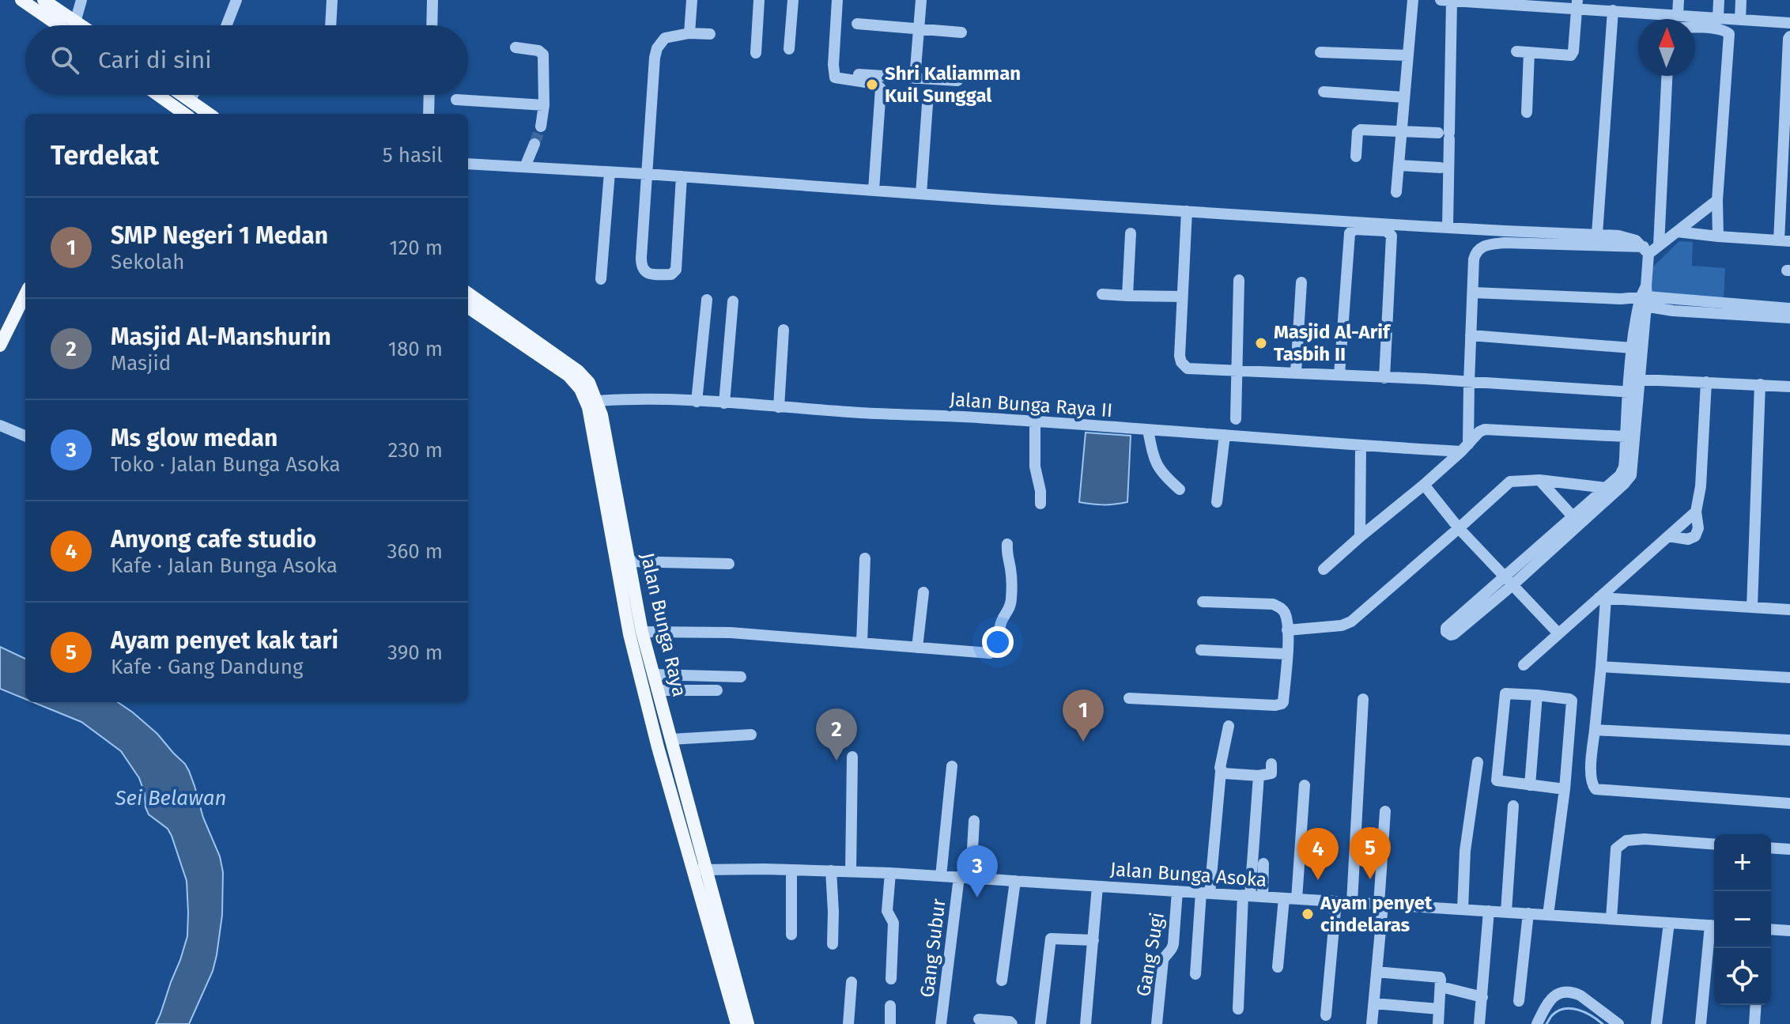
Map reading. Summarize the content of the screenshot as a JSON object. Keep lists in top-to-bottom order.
{
  "streets": {
    "main road": ["Jalan Bunga Raya"],
    "street": [
      "Jalan Bunga Raya II",
      "Jalan Bunga Asoka",
      "Gang Subur",
      "Gang Sugi"
    ]
  },
  "crossings": [
    ["Jalan Bunga Raya II", "Jalan Bunga Raya"],
    ["Jalan Bunga Raya", "Jalan Bunga Asoka"],
    ["Jalan Bunga Asoka", "Gang Subur"],
    ["Jalan Bunga Asoka", "Gang Sugi"]
  ],
  "water": ["Sei Belawan"],
  "places": ["Shri Kaliamman Kuil Sunggal", "Masjid Al-Arif Tasbih II", "Ayam penyet cindelaras"],
  "north": "top",
  "page": {
    "search": "Cari di sini",
    "heading": ["Terdekat", "5 hasil"],
    "list": [
      {
        "mark": "1",
        "name": "SMP Negeri 1 Medan",
        "note": "Sekolah",
        "value": "120 m"
      },
      {
        "mark": "2",
        "name": "Masjid Al-Manshurin",
        "note": "Masjid",
        "value": "180 m"
      },
      {
        "mark": "3",
        "name": "Ms glow medan",
        "note": "Toko · Jalan Bunga Asoka",
        "value": "230 m"
      },
      {
        "mark": "4",
        "name": "Anyong cafe studio",
        "note": "Kafe · Jalan Bunga Asoka",
        "value": "360 m"
      },
      {
        "mark": "5",
        "name": "Ayam penyet kak tari",
        "note": "Kafe · Gang Dandung",
        "value": "390 m"
      }
    ],
    "pins": [
      "1",
      "2",
      "5",
      "4",
      "3"
    ],
    "map_buttons": ["+", "−"]
  }
}
